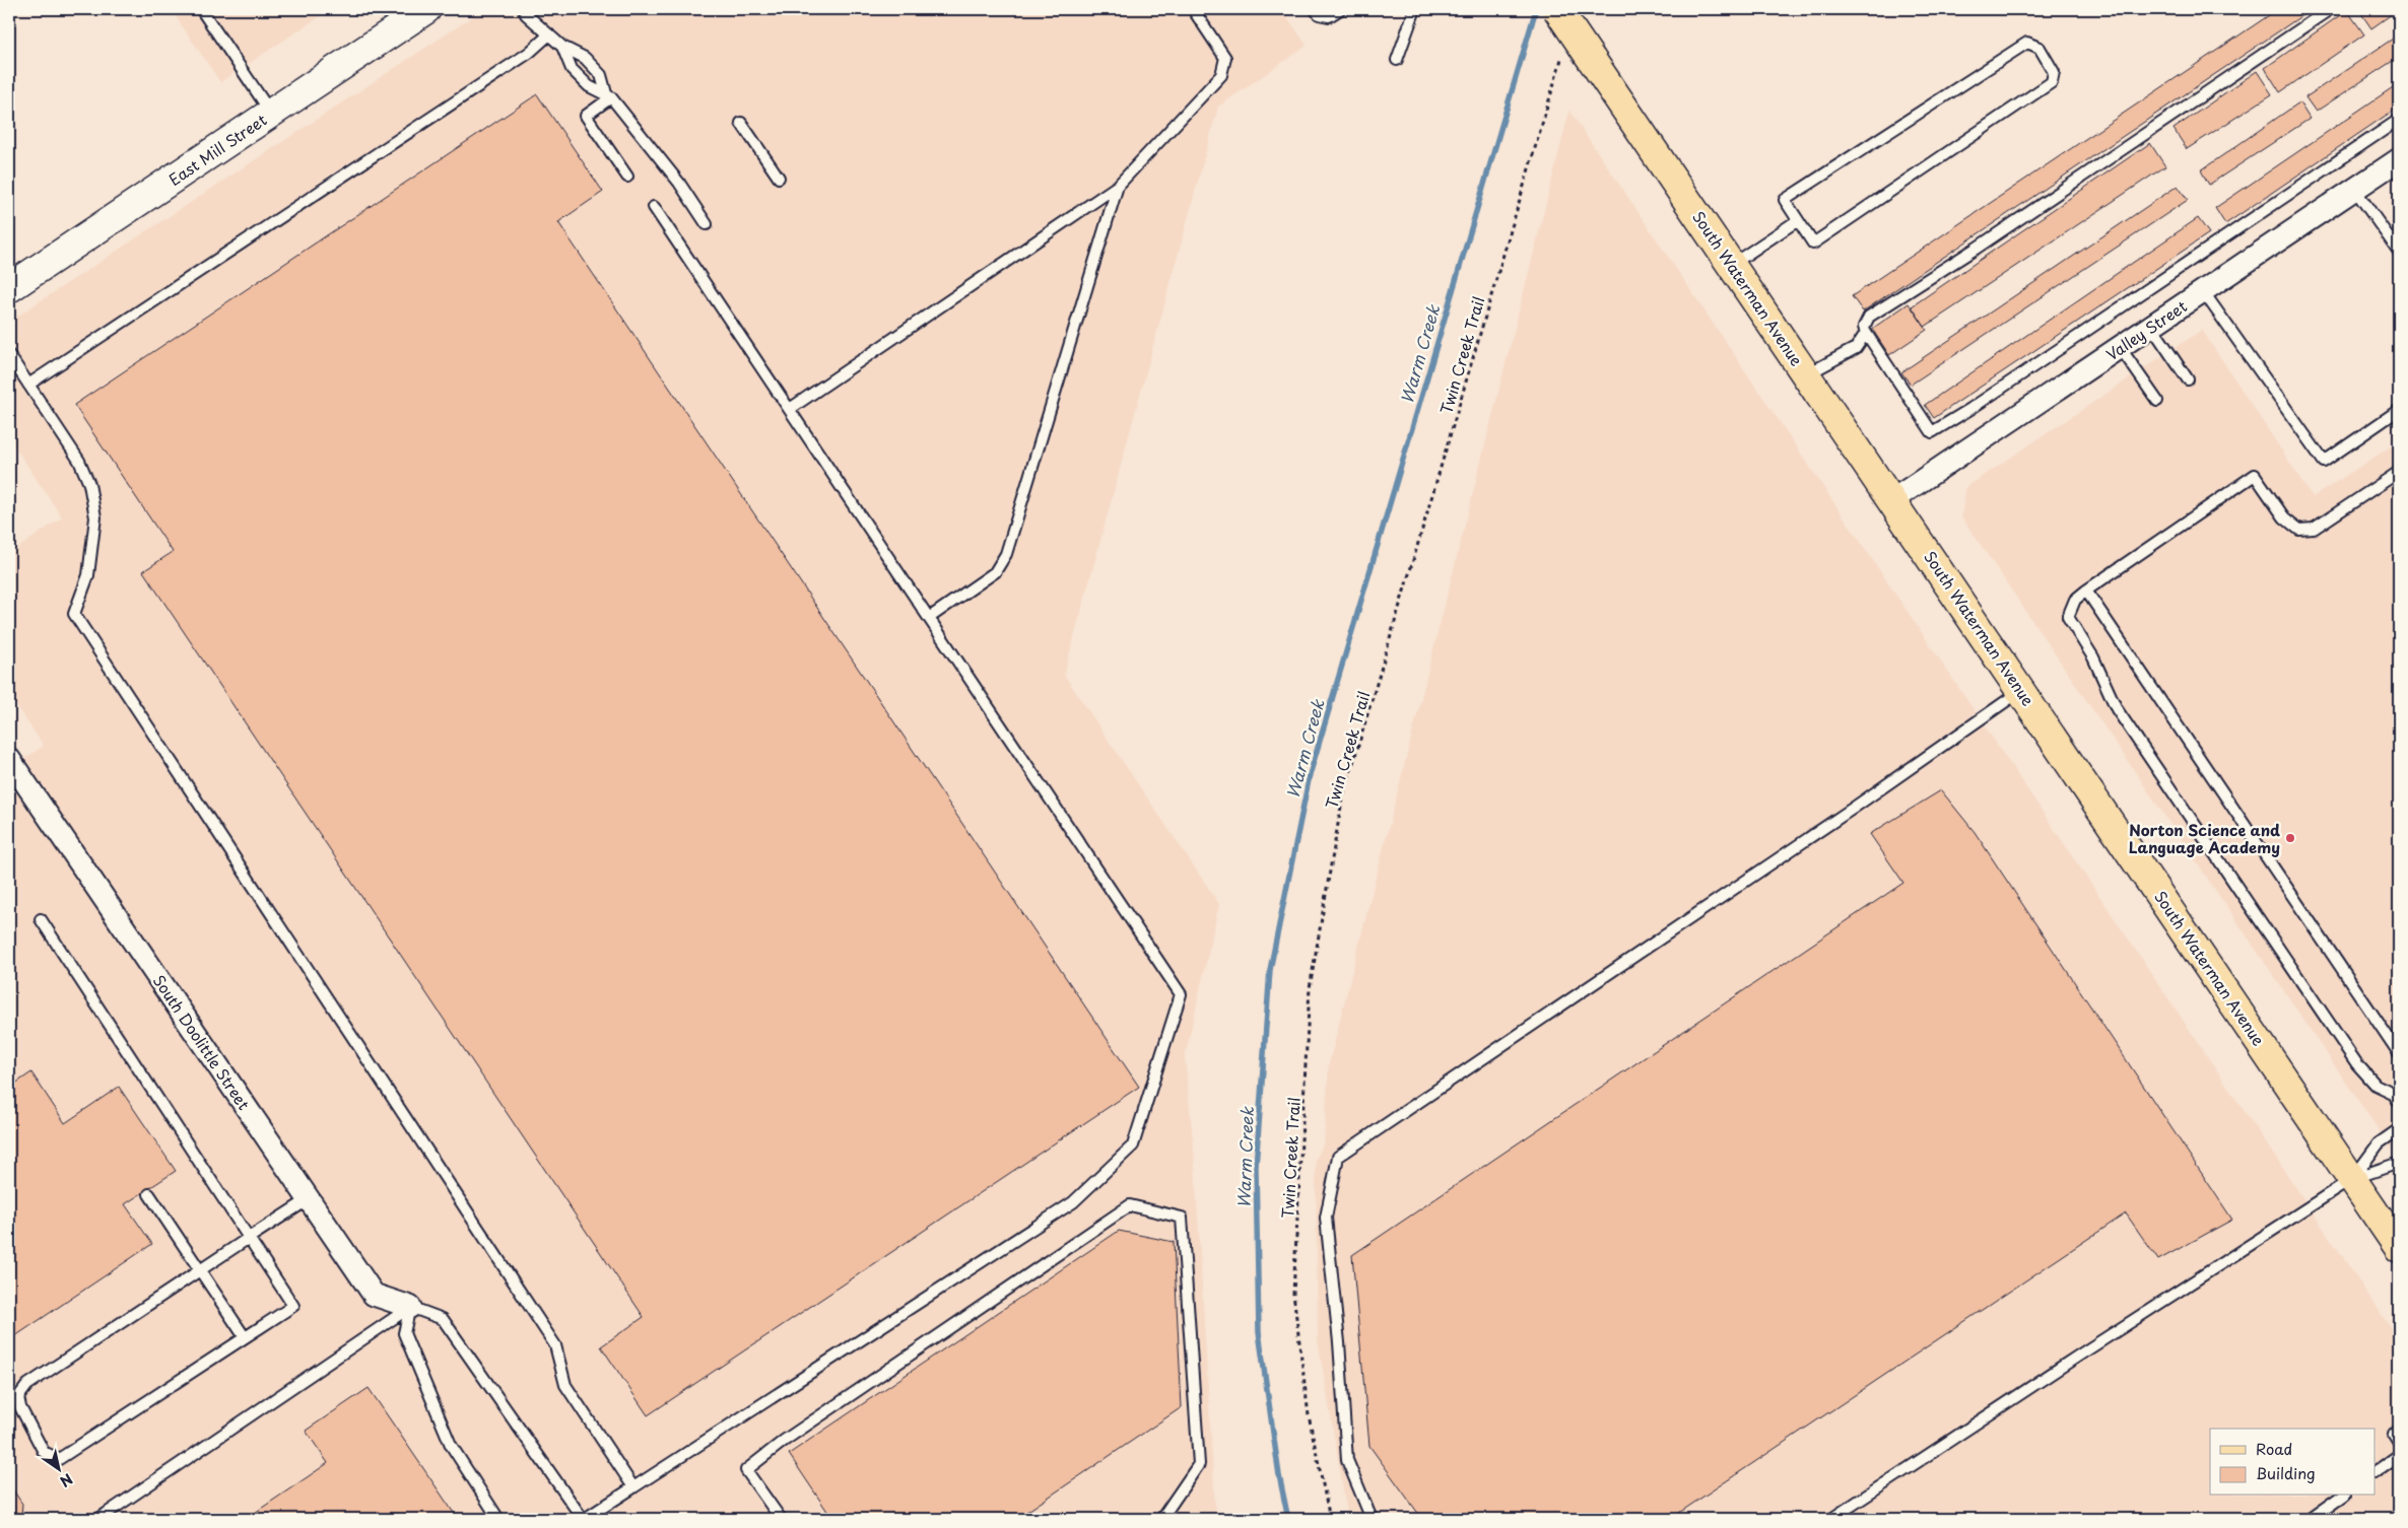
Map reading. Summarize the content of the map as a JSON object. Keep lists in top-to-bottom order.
{
  "streets": {
    "main road": ["East Mill Street", "South Waterman Avenue"],
    "street": ["Valley Street", "South Doolittle Street"],
    "path": ["Twin Creek Trail"]
  },
  "crossings": [
    ["South Waterman Avenue", "Valley Street"]
  ],
  "water": ["Warm Creek"],
  "places": ["Norton Science and Language Academy"],
  "legend": ["Road", "Building"],
  "north": "bottom right"
}
